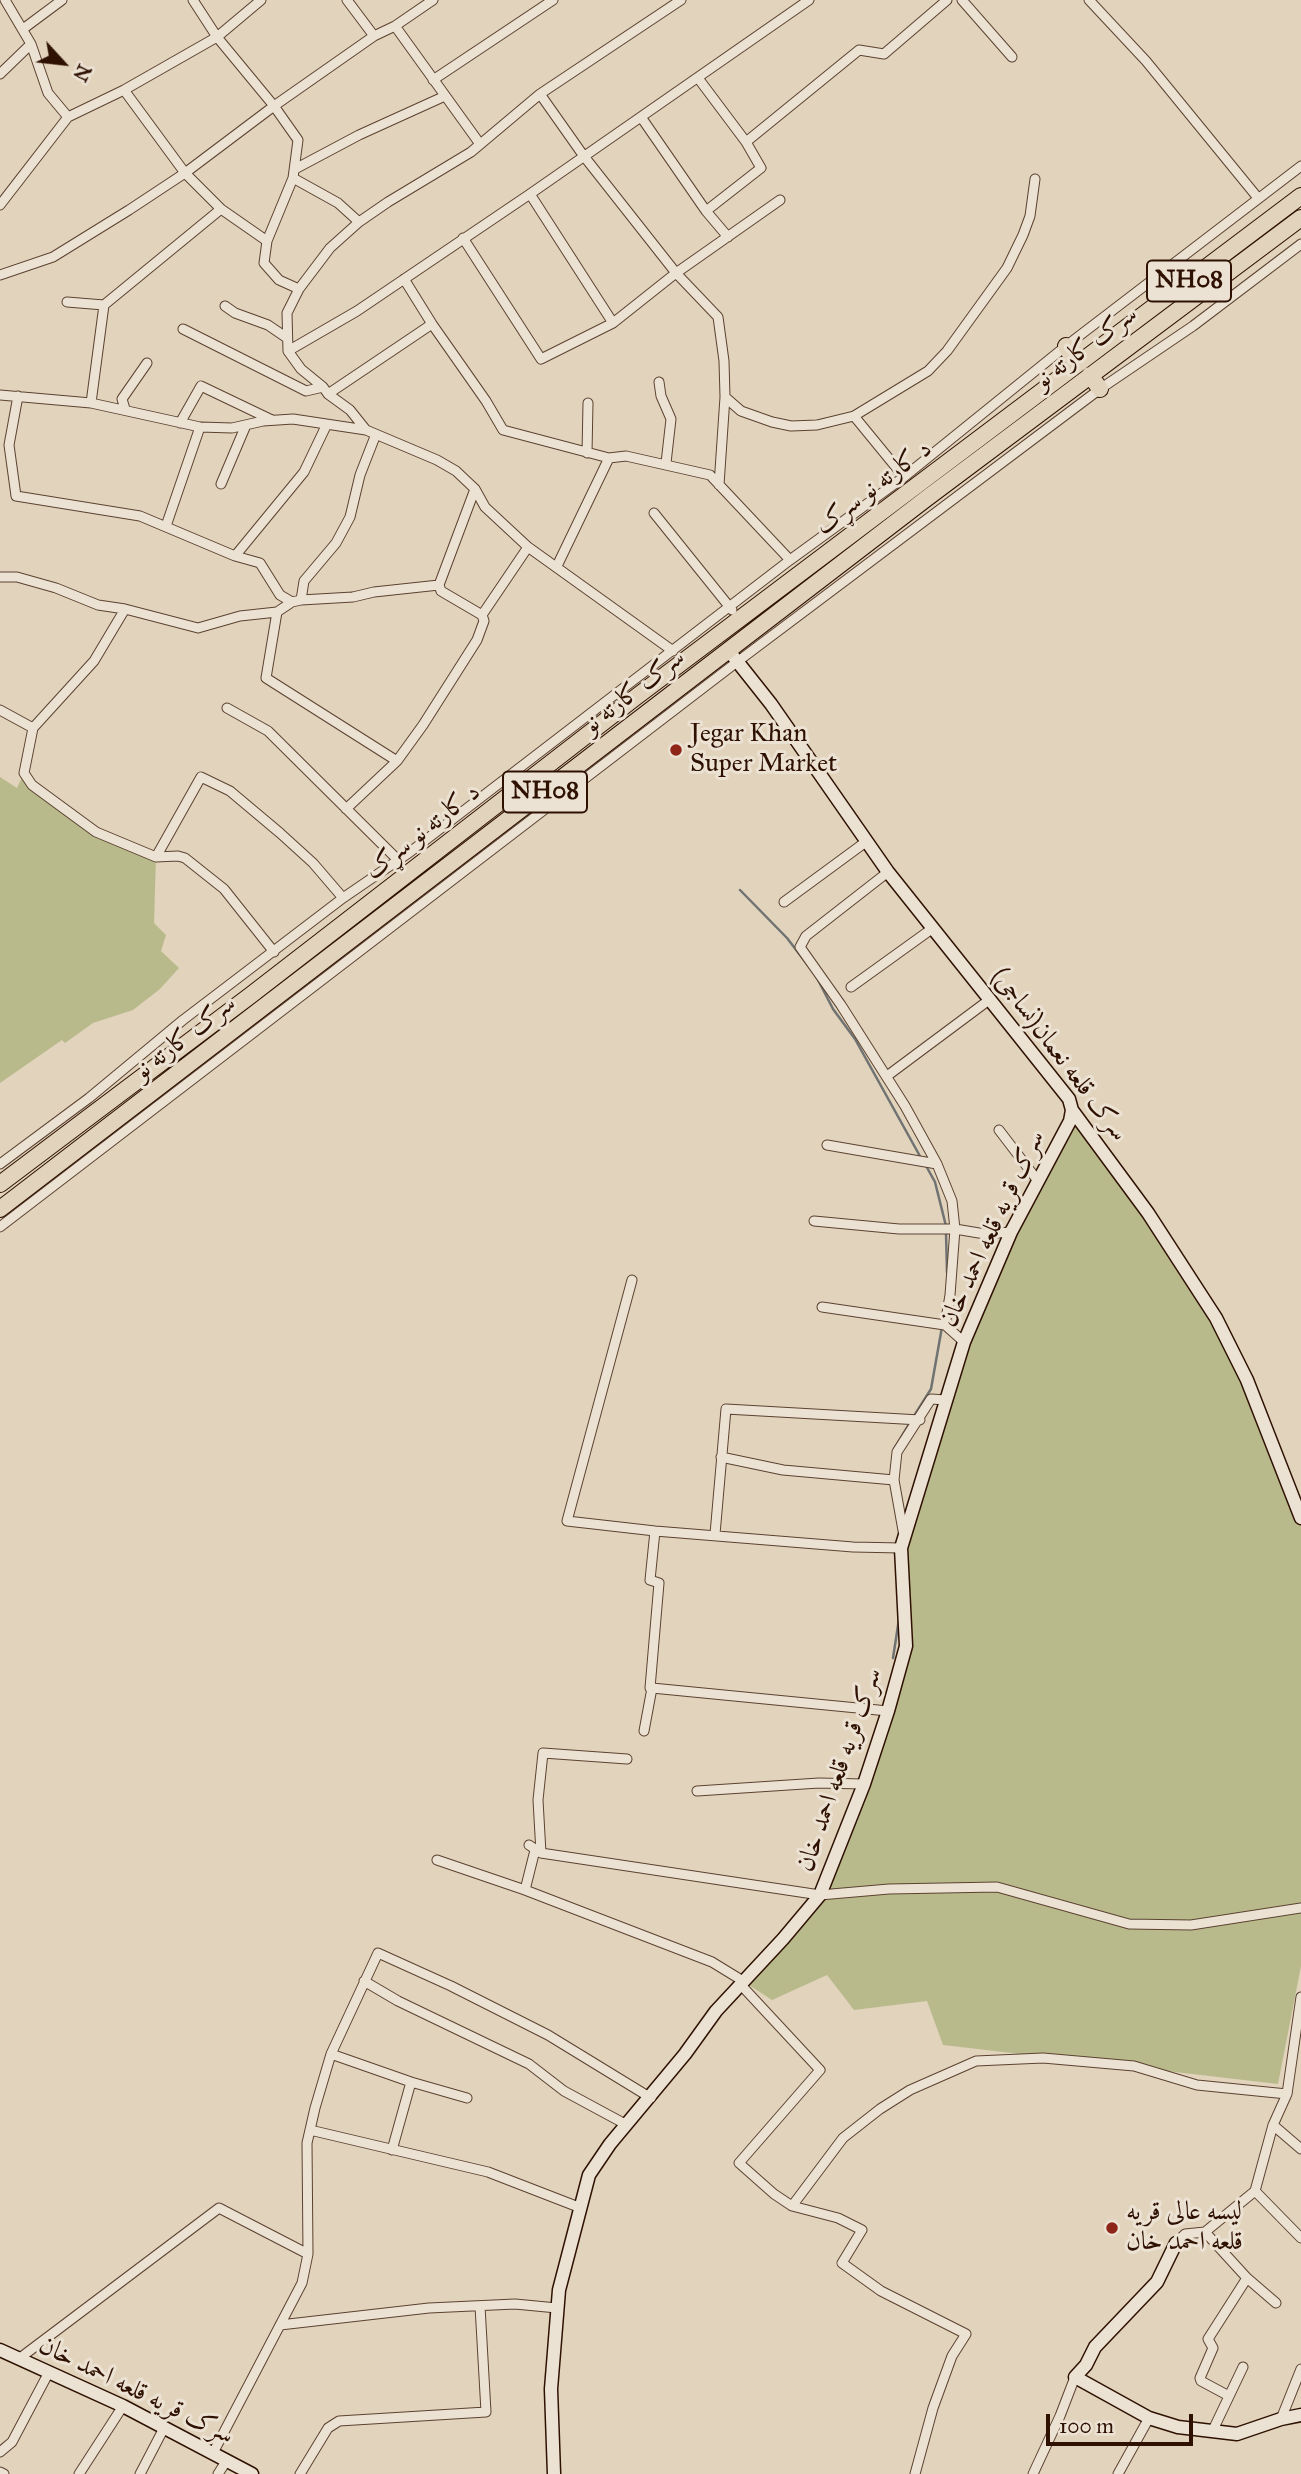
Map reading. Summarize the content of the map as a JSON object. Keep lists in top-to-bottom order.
{
  "streets": {
    "highway": ["NH08", "سرک کارته نو", "د کارته نو سړک"],
    "street": ["سرک قلعه نعمان(نساجی)", "سرک قریه قلعه احمد خان"]
  },
  "crossings": [
    ["سرک کارته نو", "د کارته نو سړک"],
    ["سرک کارته نو", "سرک قلعه نعمان(نساجی)"],
    ["سرک قلعه نعمان(نساجی)", "سرک قریه قلعه احمد خان"]
  ],
  "places": ["Jegar Khan Super Market", "لیسه عالی قریه قلعه احمد خان"],
  "scale_bar": "100 m",
  "north": "bottom right"
}
